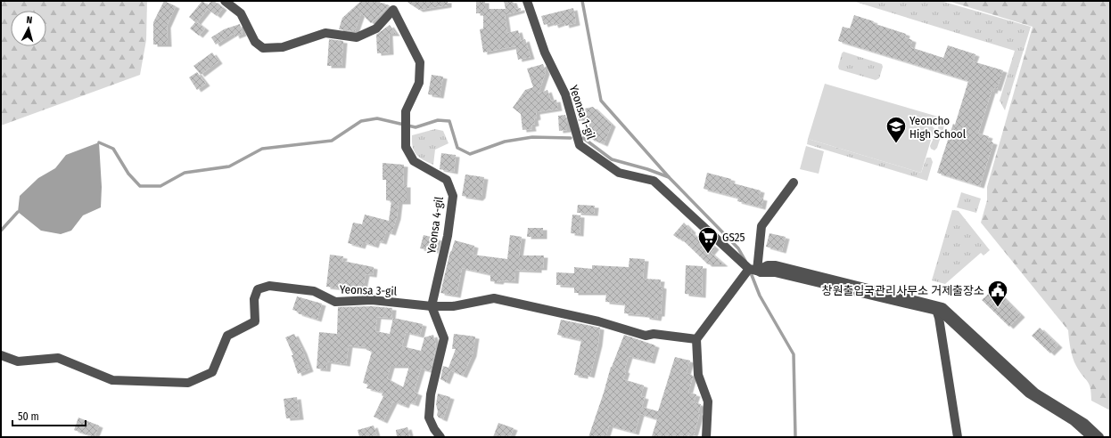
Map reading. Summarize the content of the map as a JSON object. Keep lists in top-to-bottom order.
{
  "streets": {
    "street": ["Yeonsa 1-gil", "Yeonsa 4-gil", "Yeonsa 3-gil"]
  },
  "crossings": [
    ["Yeonsa 4-gil", "Yeonsa 3-gil"]
  ],
  "places": {
    "school or university": ["Yeoncho High School"],
    "supermarket": ["GS25"],
    "public building": ["창원출입국관리사무소 거제출장소"]
  },
  "scale_bar": "50 m",
  "north": "top"
}
